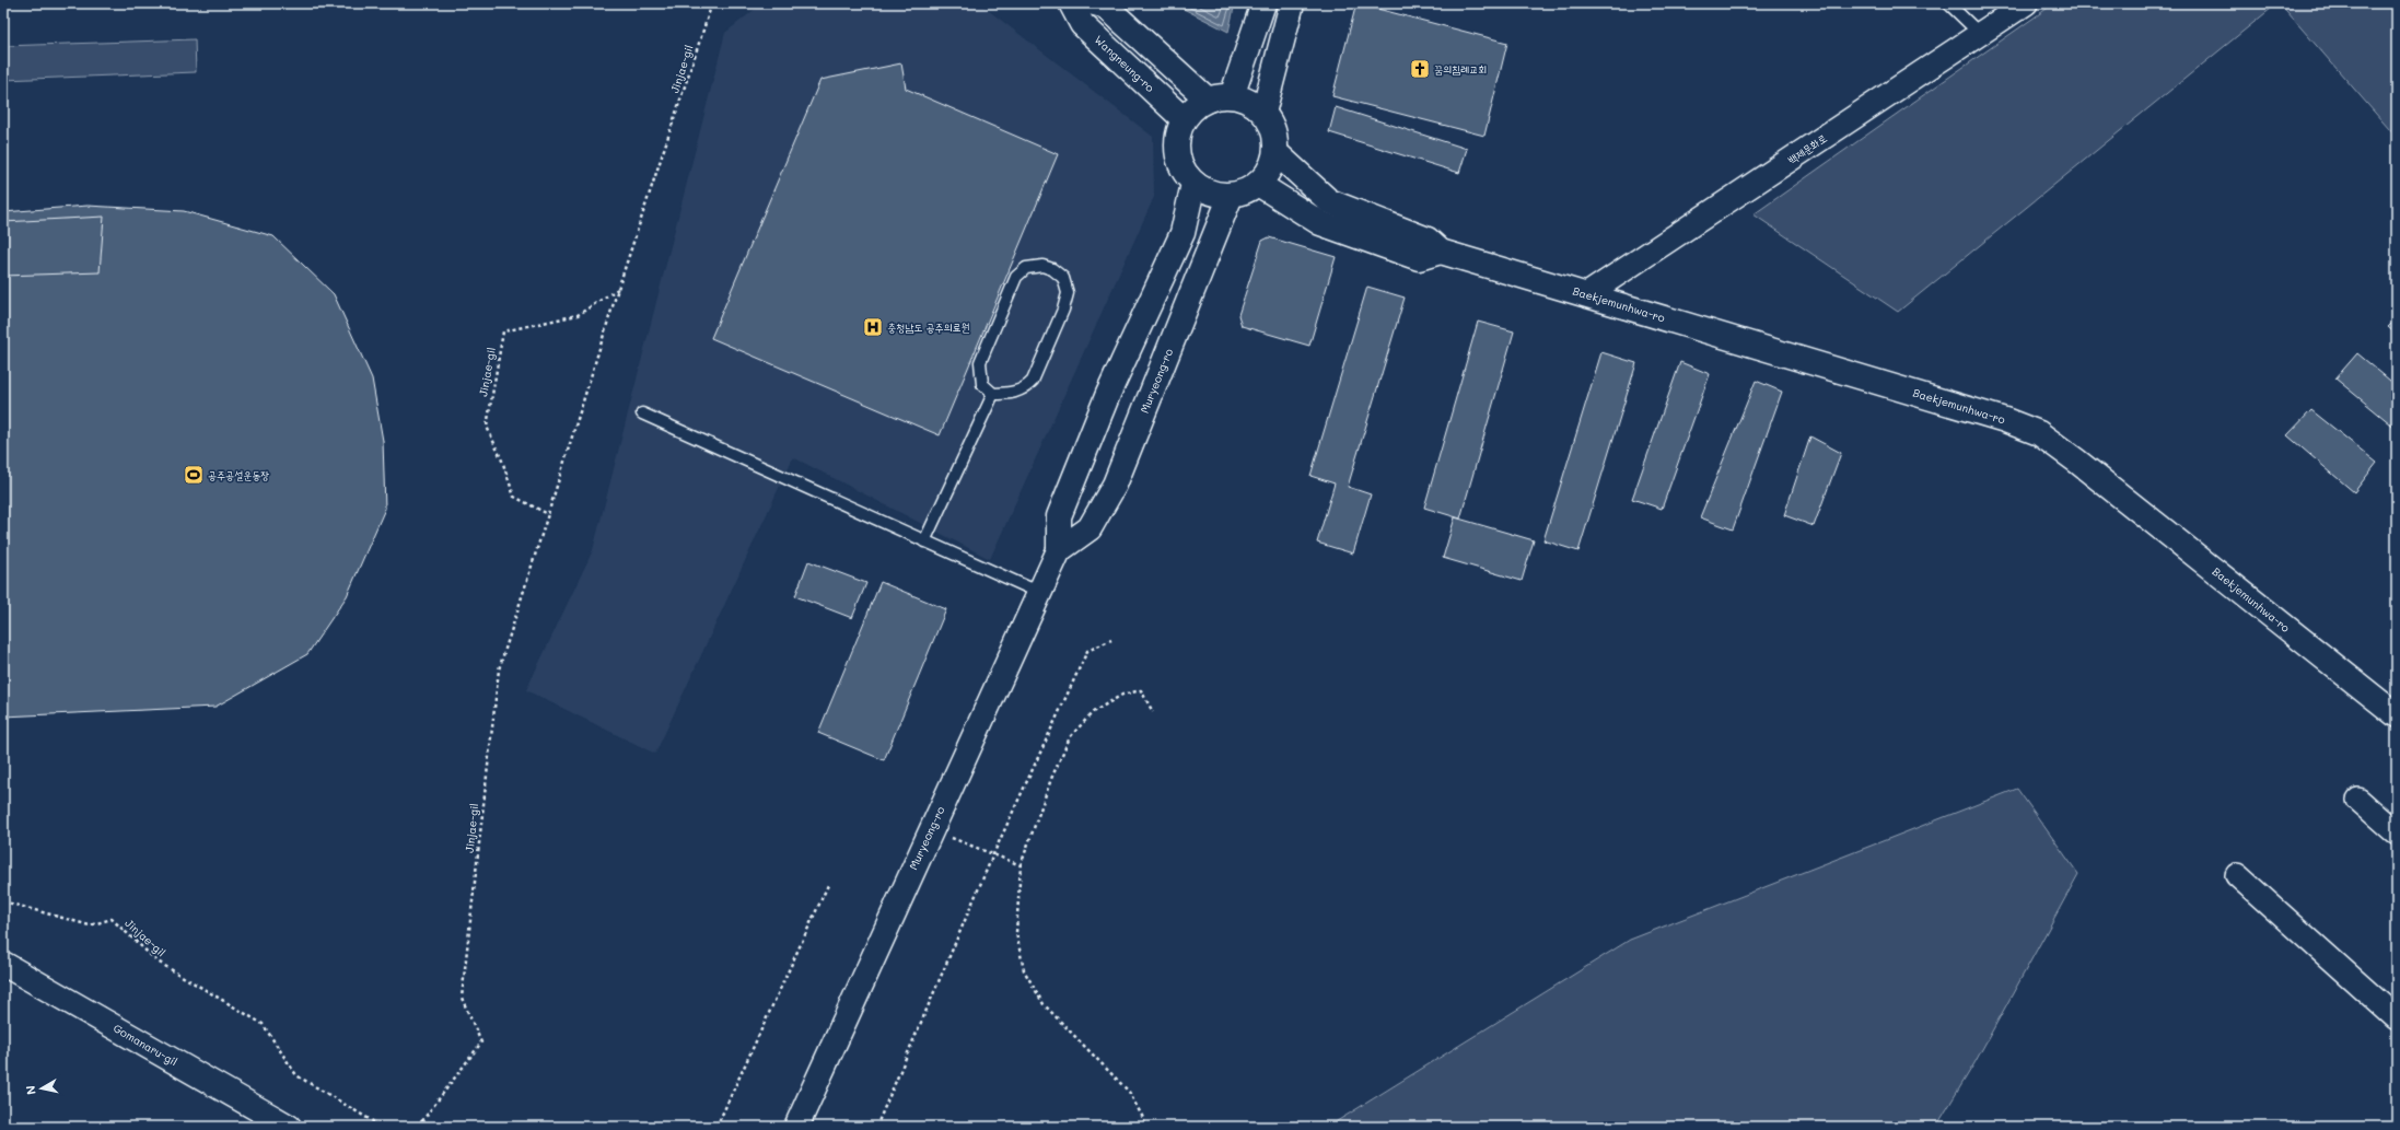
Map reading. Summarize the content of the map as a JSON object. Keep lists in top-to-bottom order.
{
  "streets": {
    "main road": [
      "Wangneung-ro",
      "Baekjemunhwa-ro",
      "Muryeong-ro",
      "Gomanaru-gil"
    ],
    "street": ["백제문화로"],
    "path": ["Jinjae-gil"]
  },
  "crossings": [
    ["Wangneung-ro", "Baekjemunhwa-ro"],
    ["Wangneung-ro", "Muryeong-ro"],
    ["백제문화로", "Baekjemunhwa-ro"],
    ["Baekjemunhwa-ro", "Muryeong-ro"]
  ],
  "places": {
    "church": ["꿈의침례교회"],
    "hospital": ["충청남도 공주의료원"],
    "sports": ["공주공설운동장"]
  },
  "north": "left"
}
